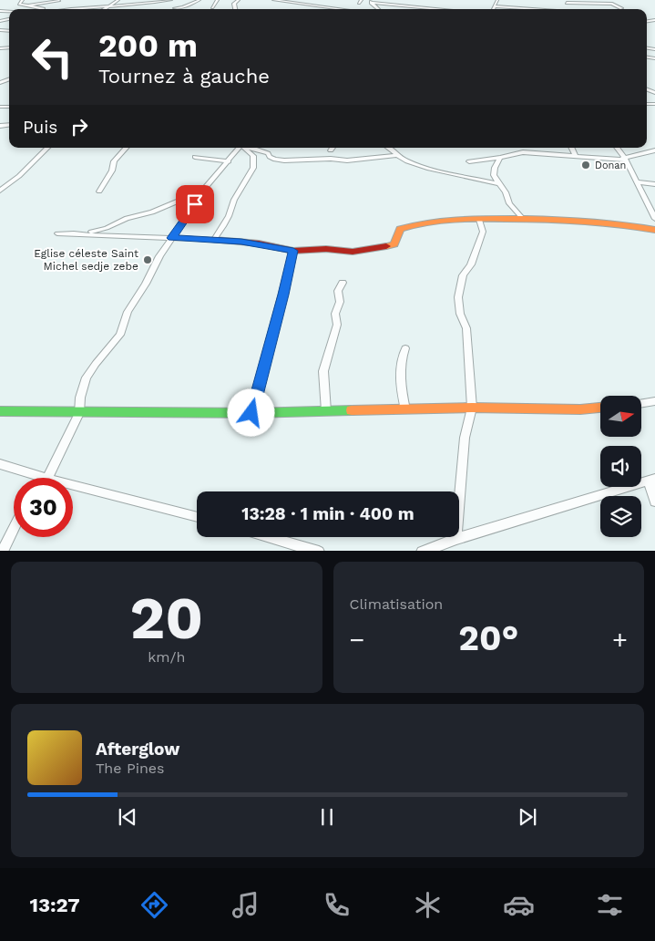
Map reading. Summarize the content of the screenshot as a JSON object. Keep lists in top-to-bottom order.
{
  "places": ["Donan", "Eglise céleste Saint Michel sedje zebe"],
  "north": "right",
  "page": {
    "turn": ["200 m", "Tournez à gauche"],
    "then": "Puis",
    "limit": "30",
    "trip": "13:28 · 1 min · 400 m",
    "tile": [
      ["20", "km/h"],
      "Climatisation"
    ],
    "heat": ["−", "20°", "+"],
    "song": ["Afterglow", "The Pines"],
    "tabs": "13:27"
  }
}
